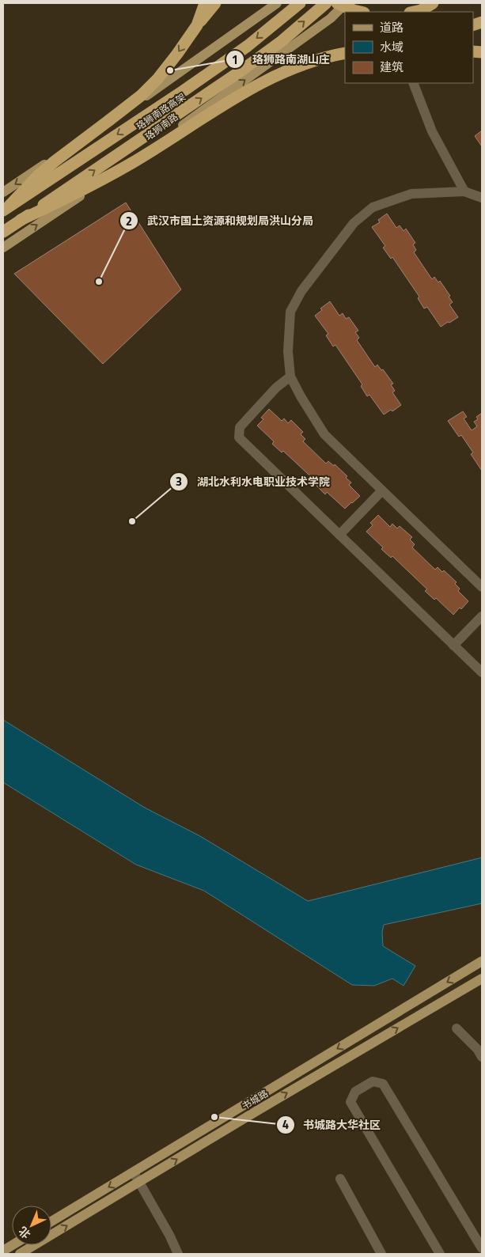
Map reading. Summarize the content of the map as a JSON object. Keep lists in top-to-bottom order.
{
  "streets": {
    "highway": ["珞狮南路高架"],
    "main road": ["珞狮南路", "书城路"]
  },
  "places": [
    "珞狮路南湖山庄",
    "武汉市国土资源和规划局洪山分局",
    "湖北水利水电职业技术学院",
    "书城路大华社区"
  ],
  "legend": ["道路", "水域", "建筑"],
  "north": "bottom left"
}
